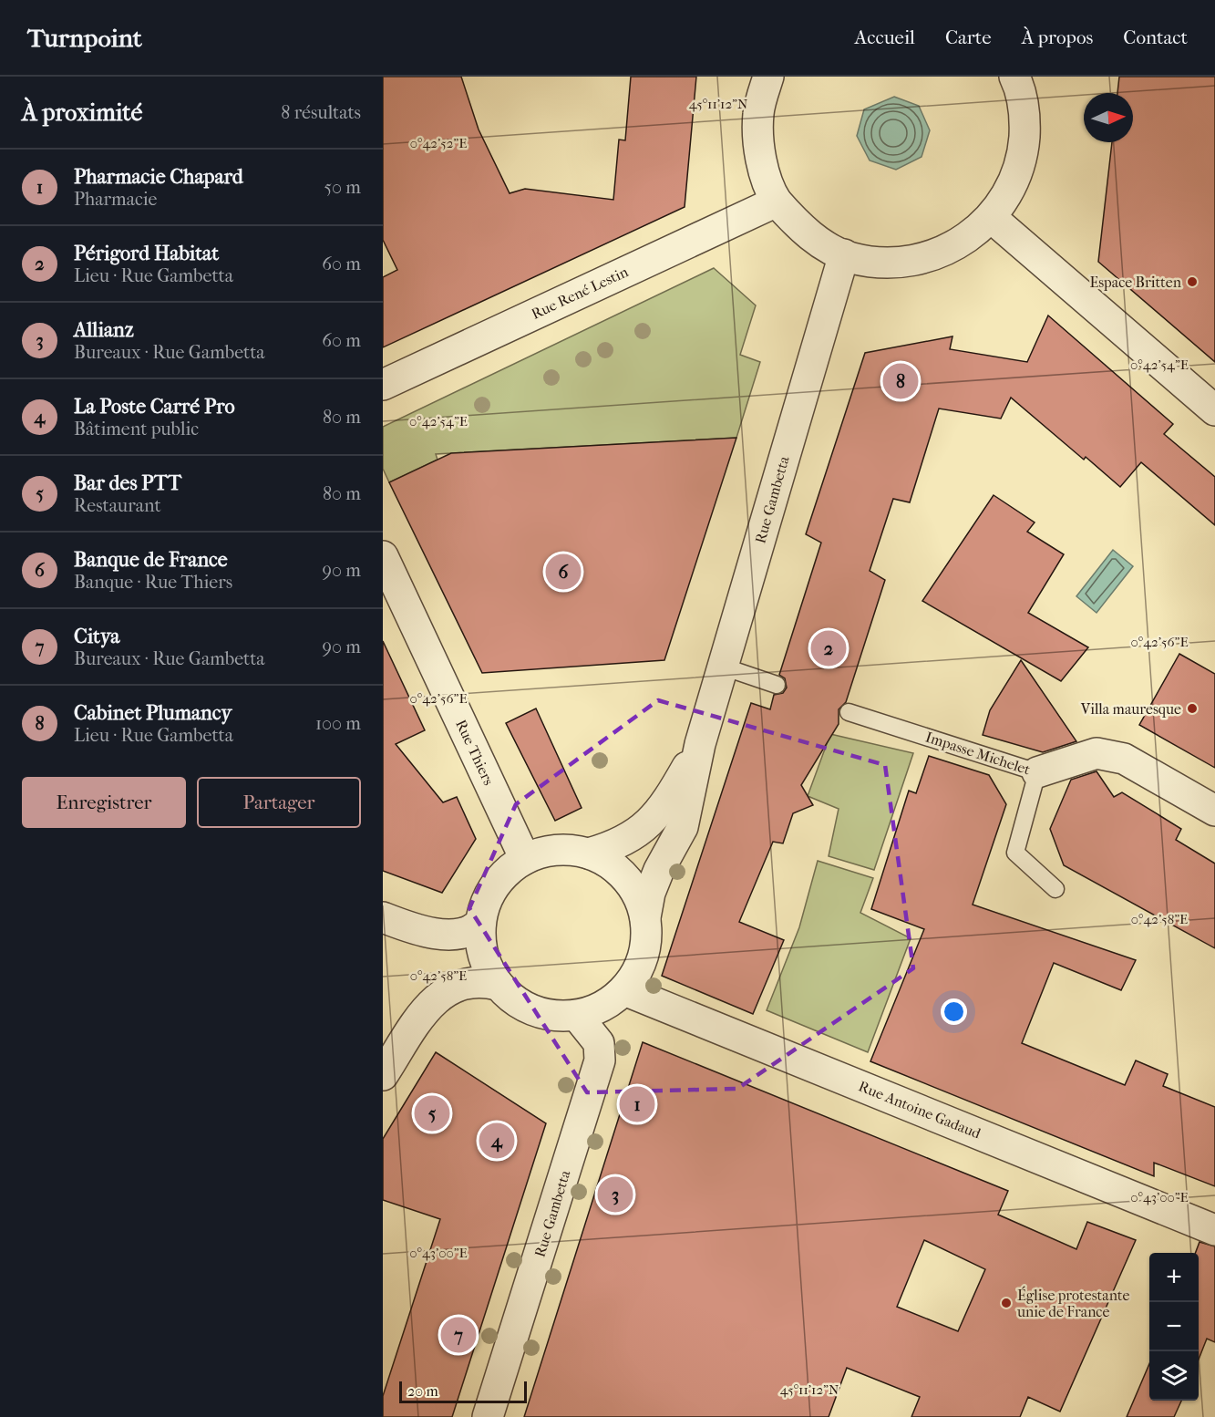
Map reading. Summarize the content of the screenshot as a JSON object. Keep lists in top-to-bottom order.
{
  "streets": {
    "street": [
      "Rue René Lestin",
      "Rue Gambetta",
      "Rue Thiers",
      "Rue Antoine Gadaud"
    ],
    "lane": ["Impasse Michelet"]
  },
  "crossings": [
    ["Rue Gambetta", "Rue Thiers"],
    ["Rue Gambetta", "Rue Antoine Gadaud"],
    ["Rue Thiers", "Rue Antoine Gadaud"]
  ],
  "places": ["Espace Britten", "Villa mauresque", "Église protestante unie de France"],
  "scale_bar": "20 m",
  "north": "right",
  "page": {
    "header": "Turnpoint",
    "nav": [
      "Accueil",
      "Carte",
      "À propos",
      "Contact"
    ],
    "heading": ["À proximité", "8 résultats"],
    "list": [
      {
        "mark": "1",
        "name": "Pharmacie Chapard",
        "note": "Pharmacie",
        "value": "50 m"
      },
      {
        "mark": "2",
        "name": "Périgord Habitat",
        "note": "Lieu · Rue Gambetta",
        "value": "60 m"
      },
      {
        "mark": "3",
        "name": "Allianz",
        "note": "Bureaux · Rue Gambetta",
        "value": "60 m"
      },
      {
        "mark": "4",
        "name": "La Poste Carré Pro",
        "note": "Bâtiment public",
        "value": "80 m"
      },
      {
        "mark": "5",
        "name": "Bar des PTT",
        "note": "Restaurant",
        "value": "80 m"
      },
      {
        "mark": "6",
        "name": "Banque de France",
        "note": "Banque · Rue Thiers",
        "value": "90 m"
      },
      {
        "mark": "7",
        "name": "Citya",
        "note": "Bureaux · Rue Gambetta",
        "value": "90 m"
      },
      {
        "mark": "8",
        "name": "Cabinet Plumancy",
        "note": "Lieu · Rue Gambetta",
        "value": "100 m"
      }
    ],
    "pins": [
      "8",
      "6",
      "2",
      "1",
      "5",
      "4",
      "3",
      "7"
    ],
    "buttons": ["Enregistrer", "Partager"],
    "map_buttons": ["+", "−"],
    "scale": "20 m"
  },
  "coordinates": [
    "45°11'12\"N",
    "0°42'52\"E",
    "0°42'54\"E",
    "0°42'56\"E",
    "0°42'58\"E",
    "0°43'00\"E"
  ]
}
